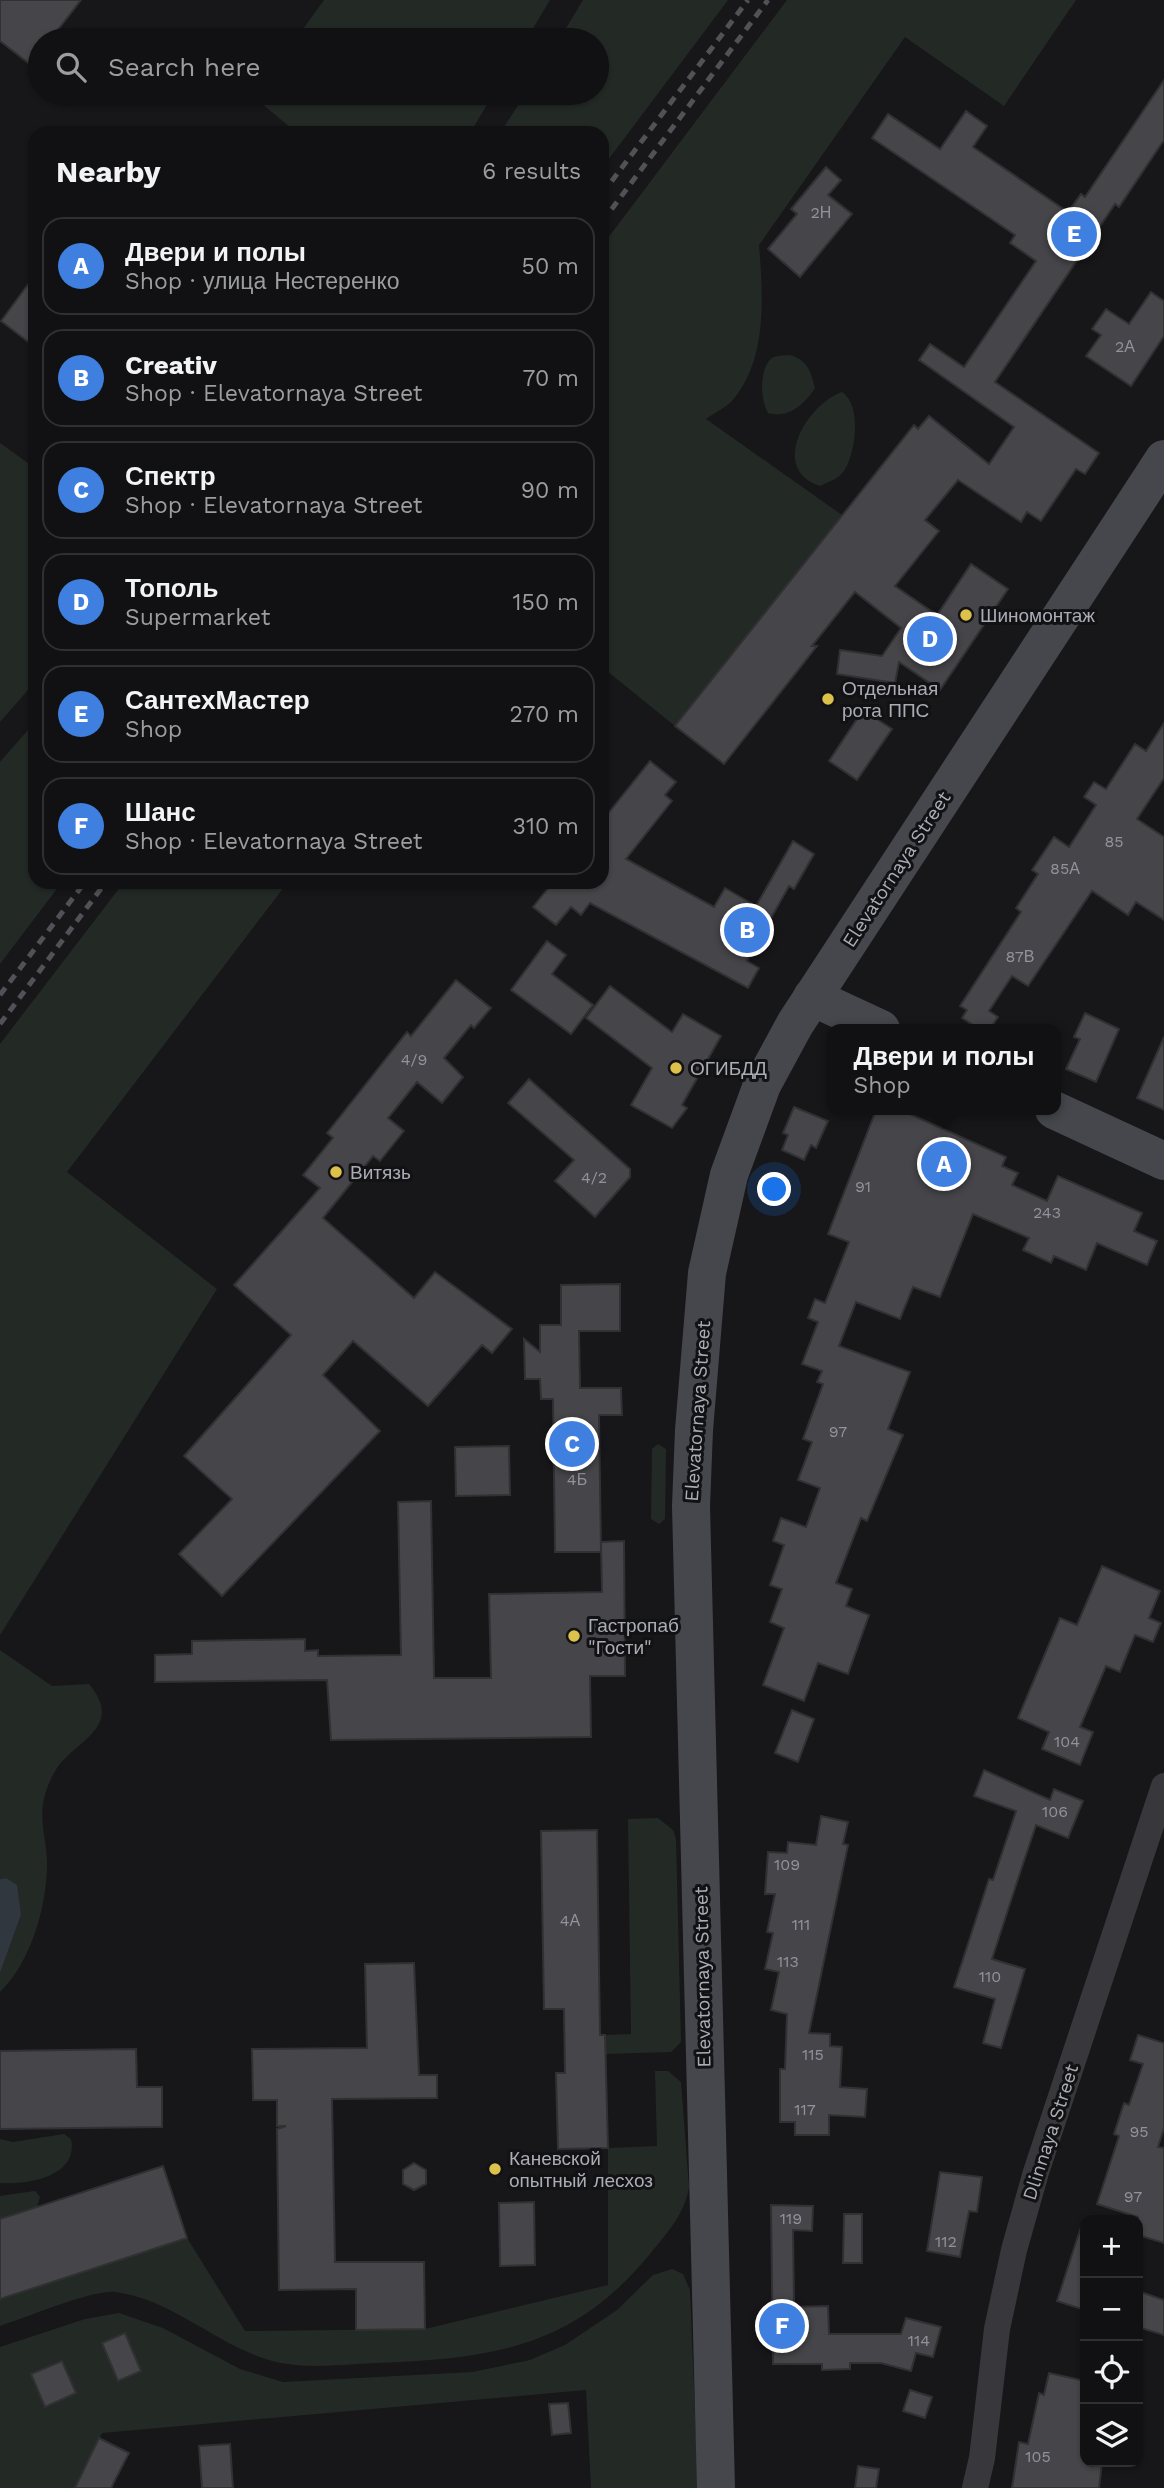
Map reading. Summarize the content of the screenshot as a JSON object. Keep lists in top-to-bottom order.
{
  "streets": {
    "street": ["Elevatornaya Street", "Dlinnaya Street"]
  },
  "places": [
    "Шиномонтаж",
    "Отдельная рота ППС",
    "ОГИБДД",
    "Витязь",
    "Гастропаб \"Гости\"",
    "Каневской опытный лесхоз"
  ],
  "house_numbers": [
    "2Н",
    "2А",
    "85",
    "85А",
    "87В",
    "4/9",
    "4/2",
    "91",
    "243",
    "97",
    "4Б",
    "104",
    "106",
    "109",
    "4А",
    "111",
    "113",
    "110",
    "115",
    "117",
    "95",
    "97",
    "119",
    "112",
    "114",
    "105"
  ],
  "page": {
    "search": "Search here",
    "heading": ["Nearby", "6 results"],
    "pins": [
      "E",
      "D",
      "B",
      "A",
      "C",
      "F"
    ],
    "list": [
      {
        "mark": "A",
        "name": "Двери и полы",
        "note": "Shop · улица Нестеренко",
        "value": "50 m"
      },
      {
        "mark": "B",
        "name": "Creativ",
        "note": "Shop · Elevatornaya Street",
        "value": "70 m"
      },
      {
        "mark": "C",
        "name": "Спектр",
        "note": "Shop · Elevatornaya Street",
        "value": "90 m"
      },
      {
        "mark": "D",
        "name": "Тополь",
        "note": "Supermarket",
        "value": "150 m"
      },
      {
        "mark": "E",
        "name": "СантехМастер",
        "note": "Shop",
        "value": "270 m"
      },
      {
        "mark": "F",
        "name": "Шанс",
        "note": "Shop · Elevatornaya Street",
        "value": "310 m"
      }
    ],
    "popup": ["Двери и полы", "Shop"],
    "map_buttons": ["+", "−"]
  }
}
